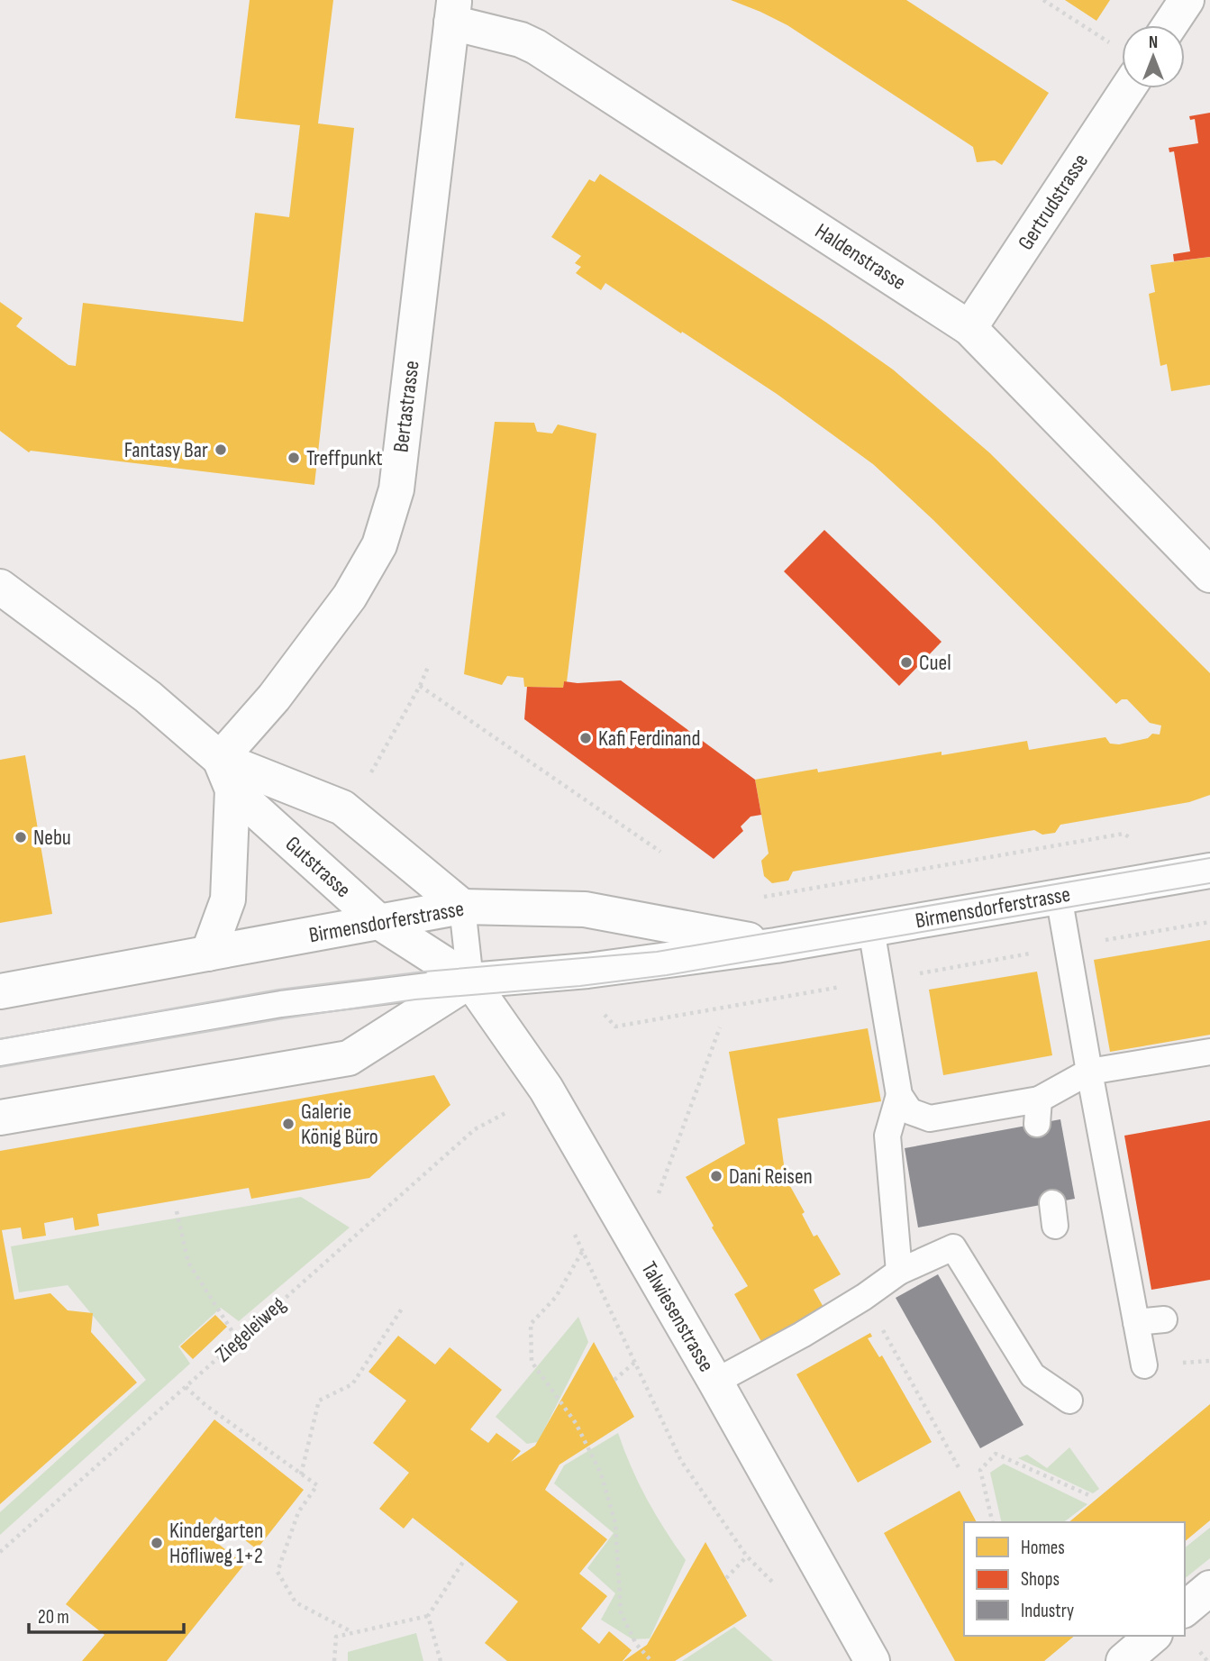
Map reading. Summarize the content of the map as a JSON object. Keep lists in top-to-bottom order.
{
  "streets": {
    "main road": [
      "Gertrudstrasse",
      "Haldenstrasse",
      "Bertastrasse",
      "Gutstrasse",
      "Birmensdorferstrasse",
      "Talwiesenstrasse"
    ],
    "path": ["Ziegeleiweg"]
  },
  "crossings": [
    ["Gertrudstrasse", "Haldenstrasse"],
    ["Haldenstrasse", "Bertastrasse"],
    ["Bertastrasse", "Gutstrasse"],
    ["Gutstrasse", "Birmensdorferstrasse"],
    ["Gutstrasse", "Talwiesenstrasse"],
    ["Birmensdorferstrasse", "Talwiesenstrasse"]
  ],
  "places": [
    "Fantasy Bar",
    "Treffpunkt",
    "Cuel",
    "Kafi Ferdinand",
    "Nebu",
    "Galerie König Büro",
    "Dani Reisen",
    "Kindergarten Höfliweg 1+2"
  ],
  "legend": ["Homes", "Shops", "Industry"],
  "scale_bar": "20 m",
  "north": "top"
}
